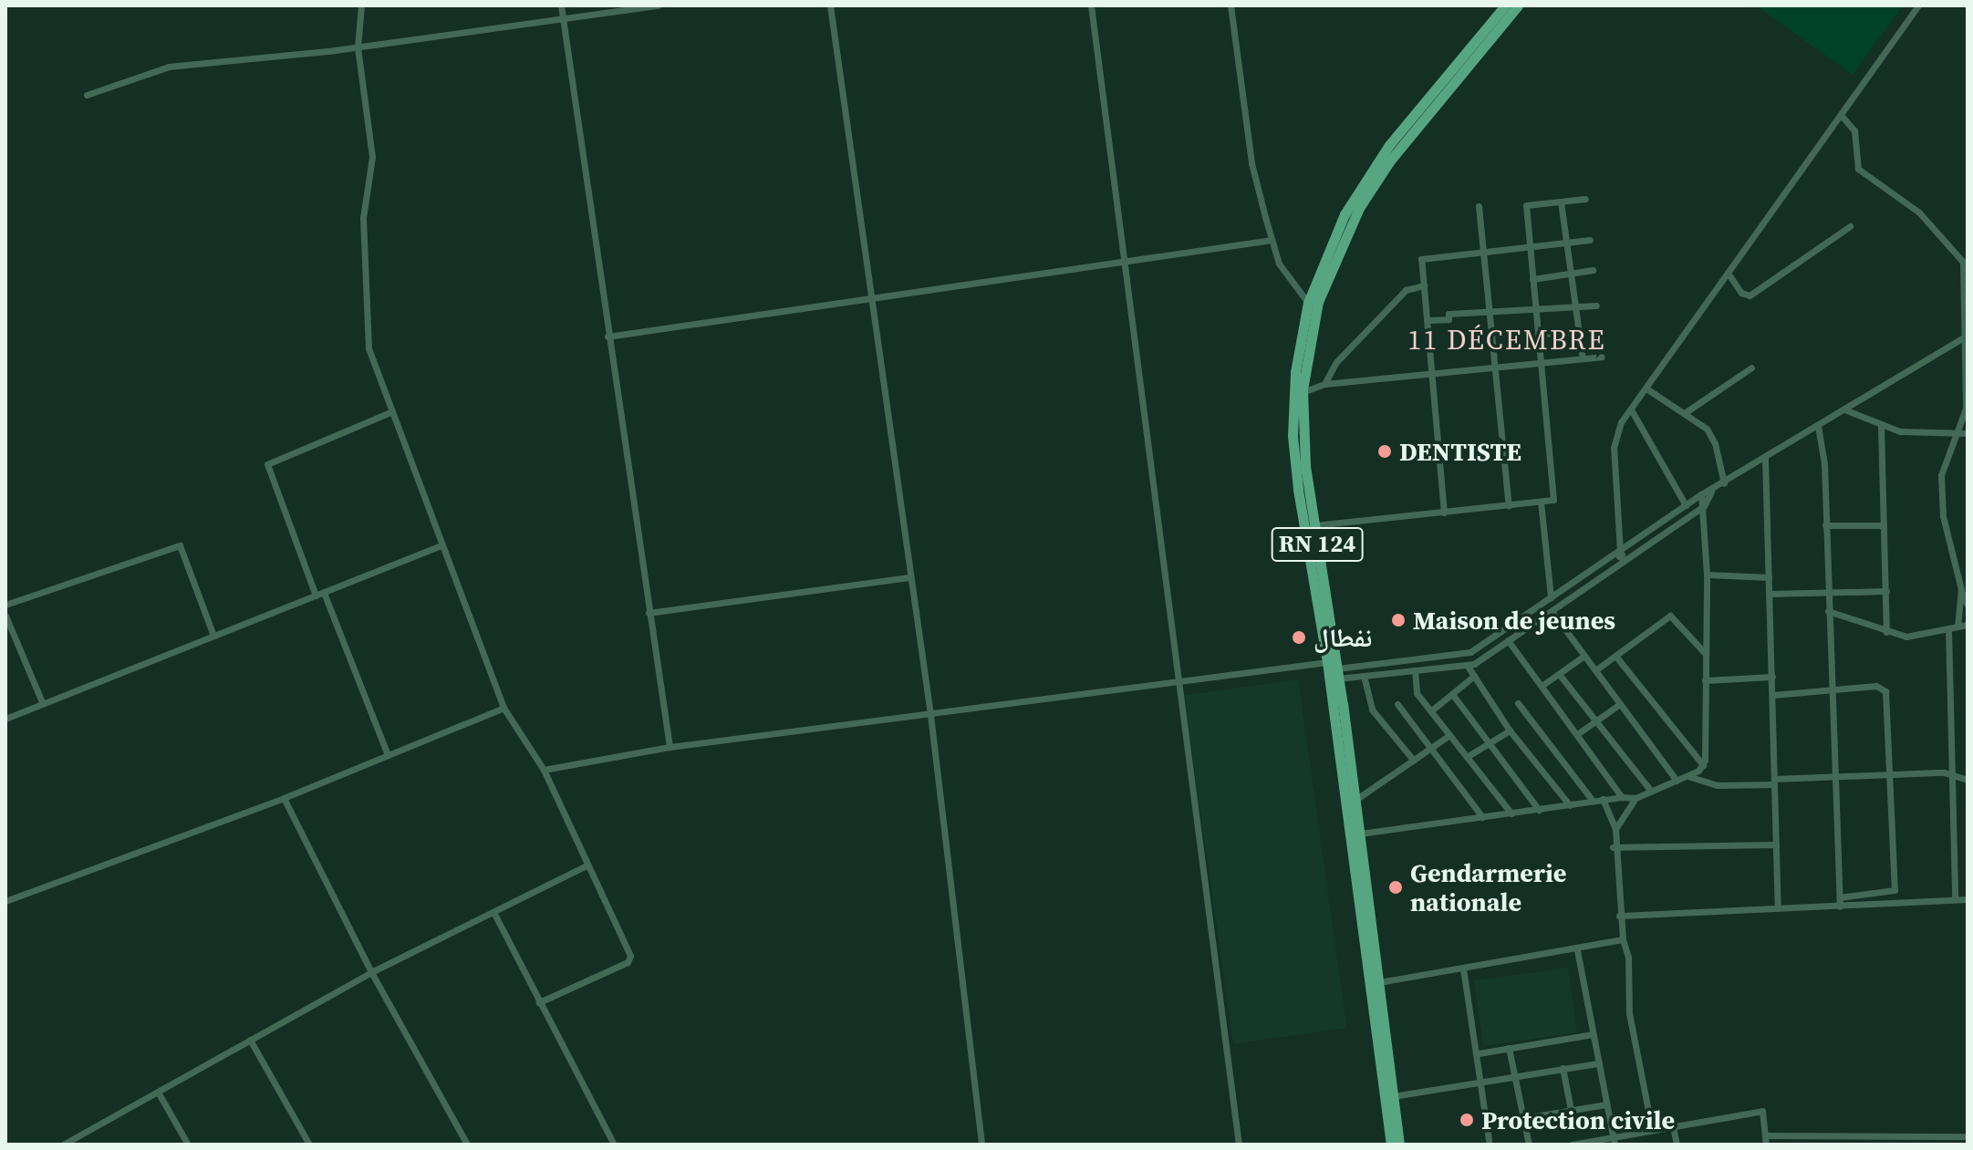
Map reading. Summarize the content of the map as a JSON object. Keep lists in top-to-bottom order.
{
  "streets": {
    "main road": ["RN 124"]
  },
  "districts": ["11 DÉCEMBRE"],
  "places": [
    "DENTISTE",
    "Maison de jeunes",
    "نفطال",
    "Gendarmerie nationale",
    "Protection civile"
  ]
}
